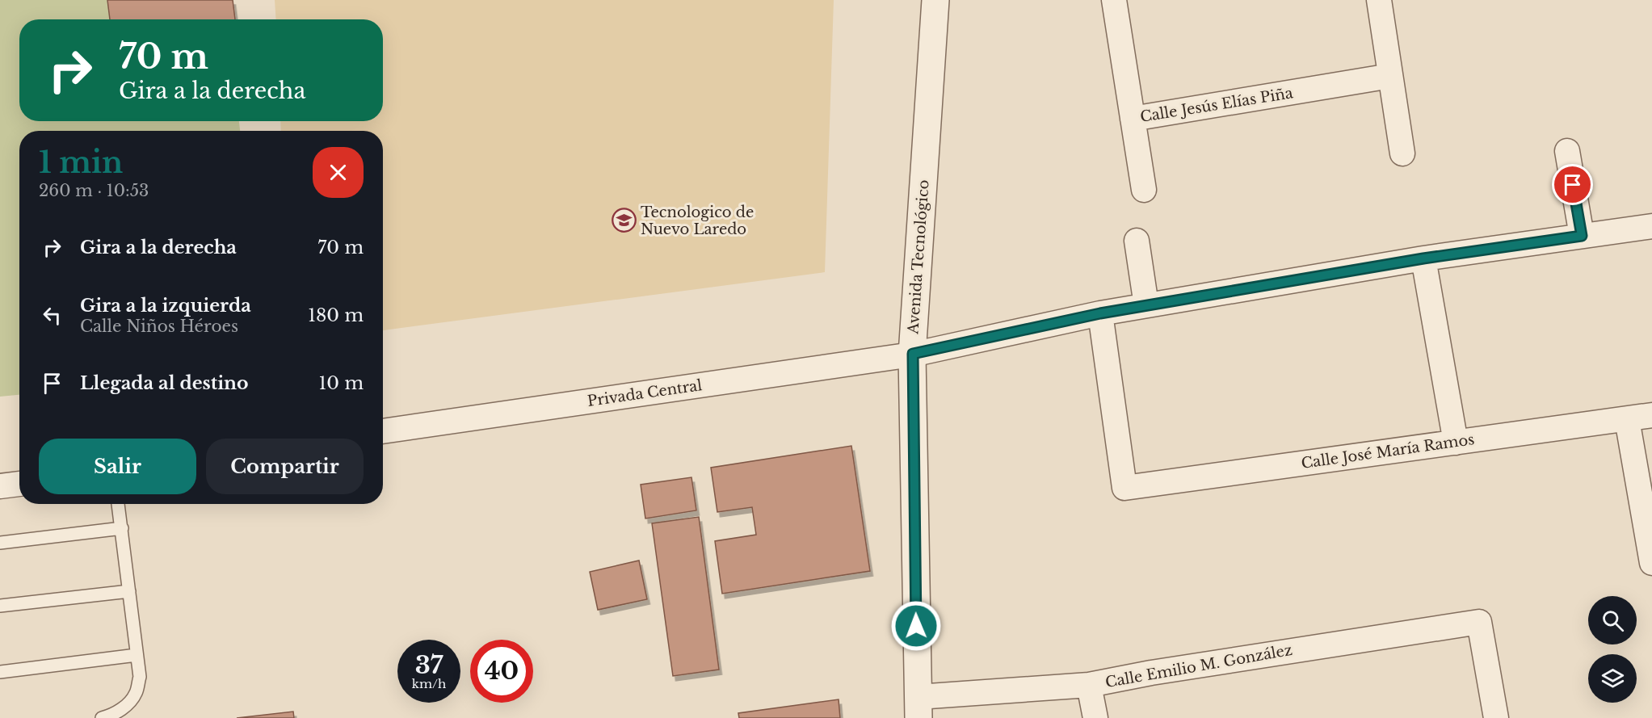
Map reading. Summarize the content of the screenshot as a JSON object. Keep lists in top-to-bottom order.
{
  "streets": {
    "street": [
      "Calle Jesús Elías Piña",
      "Avenida Tecnológico",
      "Privada Central",
      "Calle José María Ramos",
      "Calle Emilio M. González"
    ]
  },
  "crossings": [
    ["Avenida Tecnológico", "Privada Central"],
    ["Avenida Tecnológico", "Calle Emilio M. González"],
    ["Privada Central", "Calle José María Ramos"]
  ],
  "places": {
    "school or university": ["Tecnologico de Nuevo Laredo"]
  },
  "page": {
    "turn": ["70 m", "Gira a la derecha"],
    "heading": ["1 min", "260 m · 10:53"],
    "list": [
      {
        "name": "Gira a la derecha",
        "value": "70 m"
      },
      {
        "name": "Gira a la izquierda",
        "note": "Calle Niños Héroes",
        "value": "180 m"
      },
      {
        "name": "Llegada al destino",
        "value": "10 m"
      }
    ],
    "buttons": ["Salir", "Compartir"],
    "speed": "37 km/h",
    "limit": "40"
  }
}
